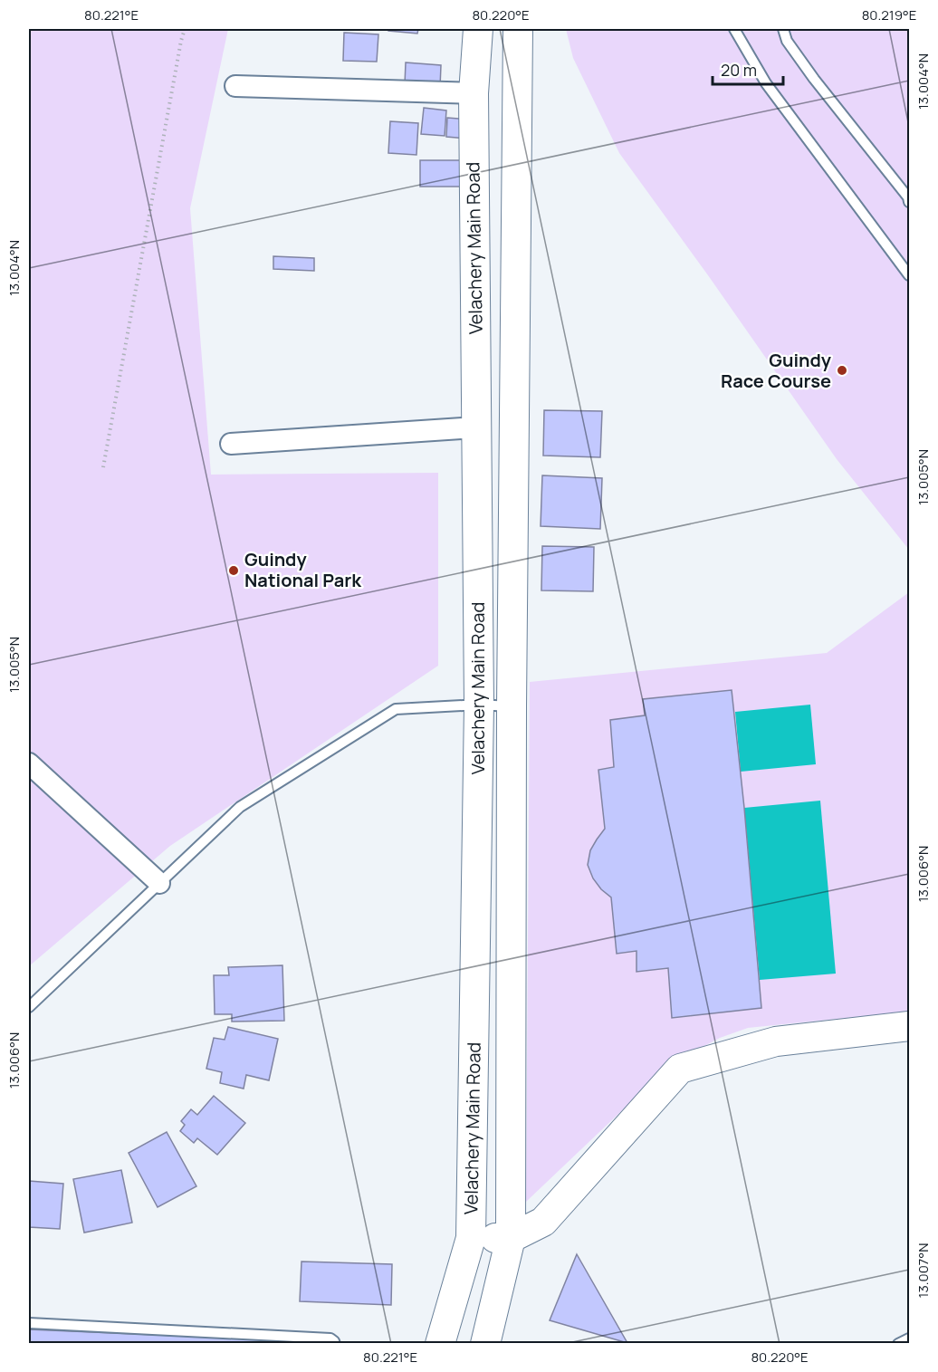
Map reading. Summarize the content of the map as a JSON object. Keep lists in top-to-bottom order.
{
  "streets": {
    "main road": ["Velachery Main Road"]
  },
  "places": ["Guindy Race Course", "Guindy National Park"],
  "scale_bar": "20 m",
  "coordinates": [
    "80.221°E",
    "80.220°E",
    "80.219°E",
    "13.004°N",
    "13.005°N",
    "13.006°N",
    "13.007°N"
  ]
}
